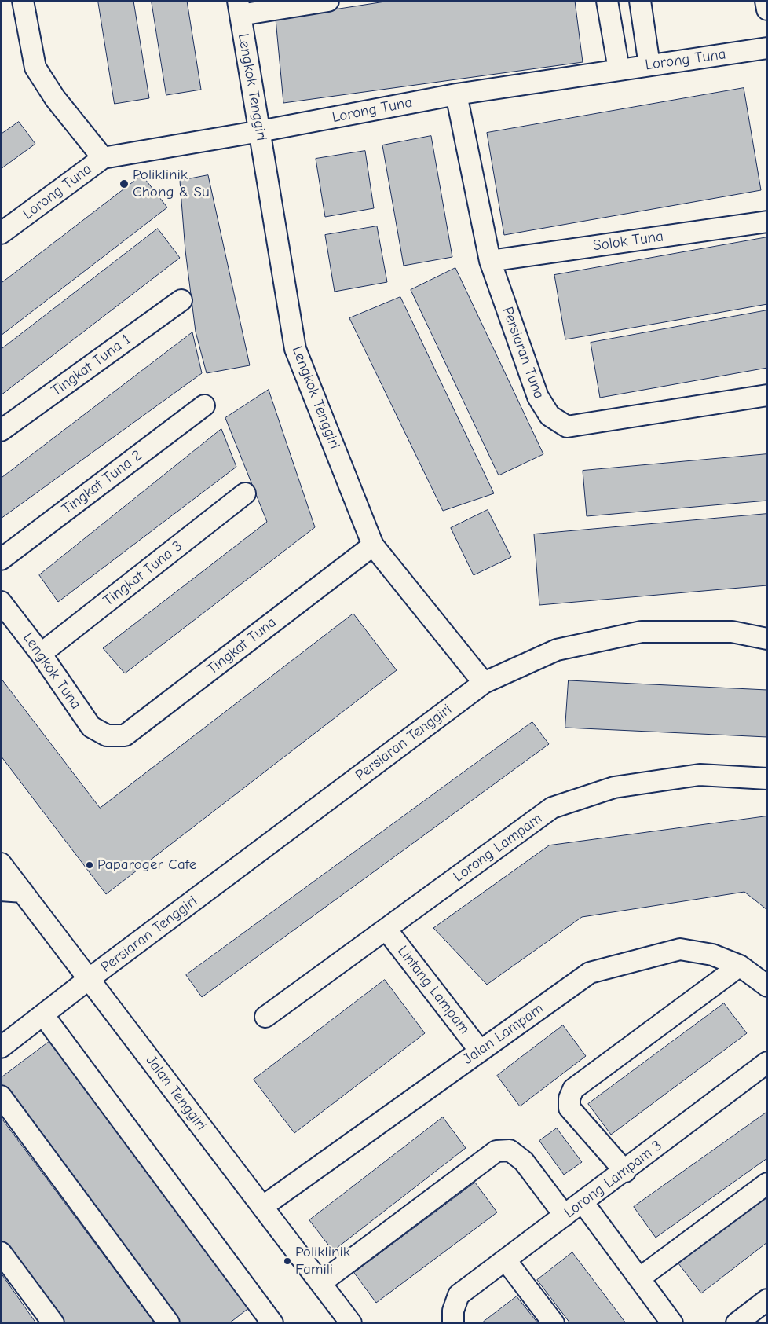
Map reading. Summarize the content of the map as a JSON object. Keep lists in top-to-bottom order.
{
  "streets": {
    "street": [
      "Lorong Tuna",
      "Lengkok Tenggiri",
      "Solok Tuna",
      "Persiaran Tuna",
      "Tingkat Tuna 1",
      "Tingkat Tuna 2",
      "Tingkat Tuna 3",
      "Tingkat Tuna",
      "Lengkok Tuna",
      "Persiaran Tenggiri",
      "Lorong Lampam",
      "Lintang Lampam",
      "Jalan Lampam",
      "Jalan Tenggiri",
      "Lorong Lampam 3"
    ]
  },
  "crossings": [
    ["Lorong Tuna", "Lengkok Tenggiri"],
    ["Lorong Tuna", "Persiaran Tuna"],
    ["Lengkok Tenggiri", "Tingkat Tuna"],
    ["Lengkok Tenggiri", "Persiaran Tenggiri"],
    ["Solok Tuna", "Persiaran Tuna"],
    ["Tingkat Tuna 3", "Lengkok Tuna"],
    ["Tingkat Tuna", "Lengkok Tuna"],
    ["Persiaran Tenggiri", "Jalan Tenggiri"],
    ["Lorong Lampam", "Lintang Lampam"],
    ["Lintang Lampam", "Jalan Lampam"],
    ["Jalan Lampam", "Jalan Tenggiri"]
  ],
  "places": ["Poliklinik Chong & Su", "Paparoger Cafe", "Poliklinik Famili"]
}
